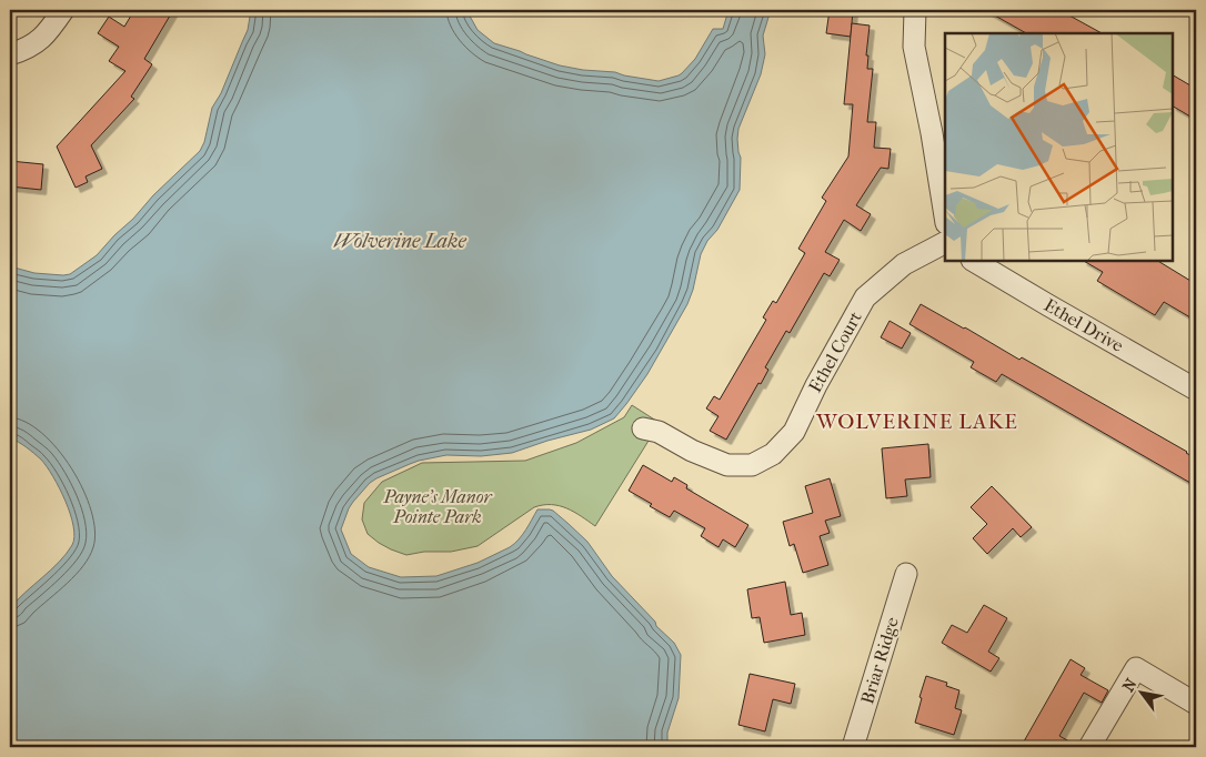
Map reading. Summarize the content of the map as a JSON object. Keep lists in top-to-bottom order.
{
  "streets": {
    "street": ["Ethel Drive", "Ethel Court", "Briar Ridge"]
  },
  "districts": ["WOLVERINE LAKE"],
  "water": ["Wolverine Lake"],
  "parks": ["Payne's Manor Pointe Park"],
  "north": "top left"
}
